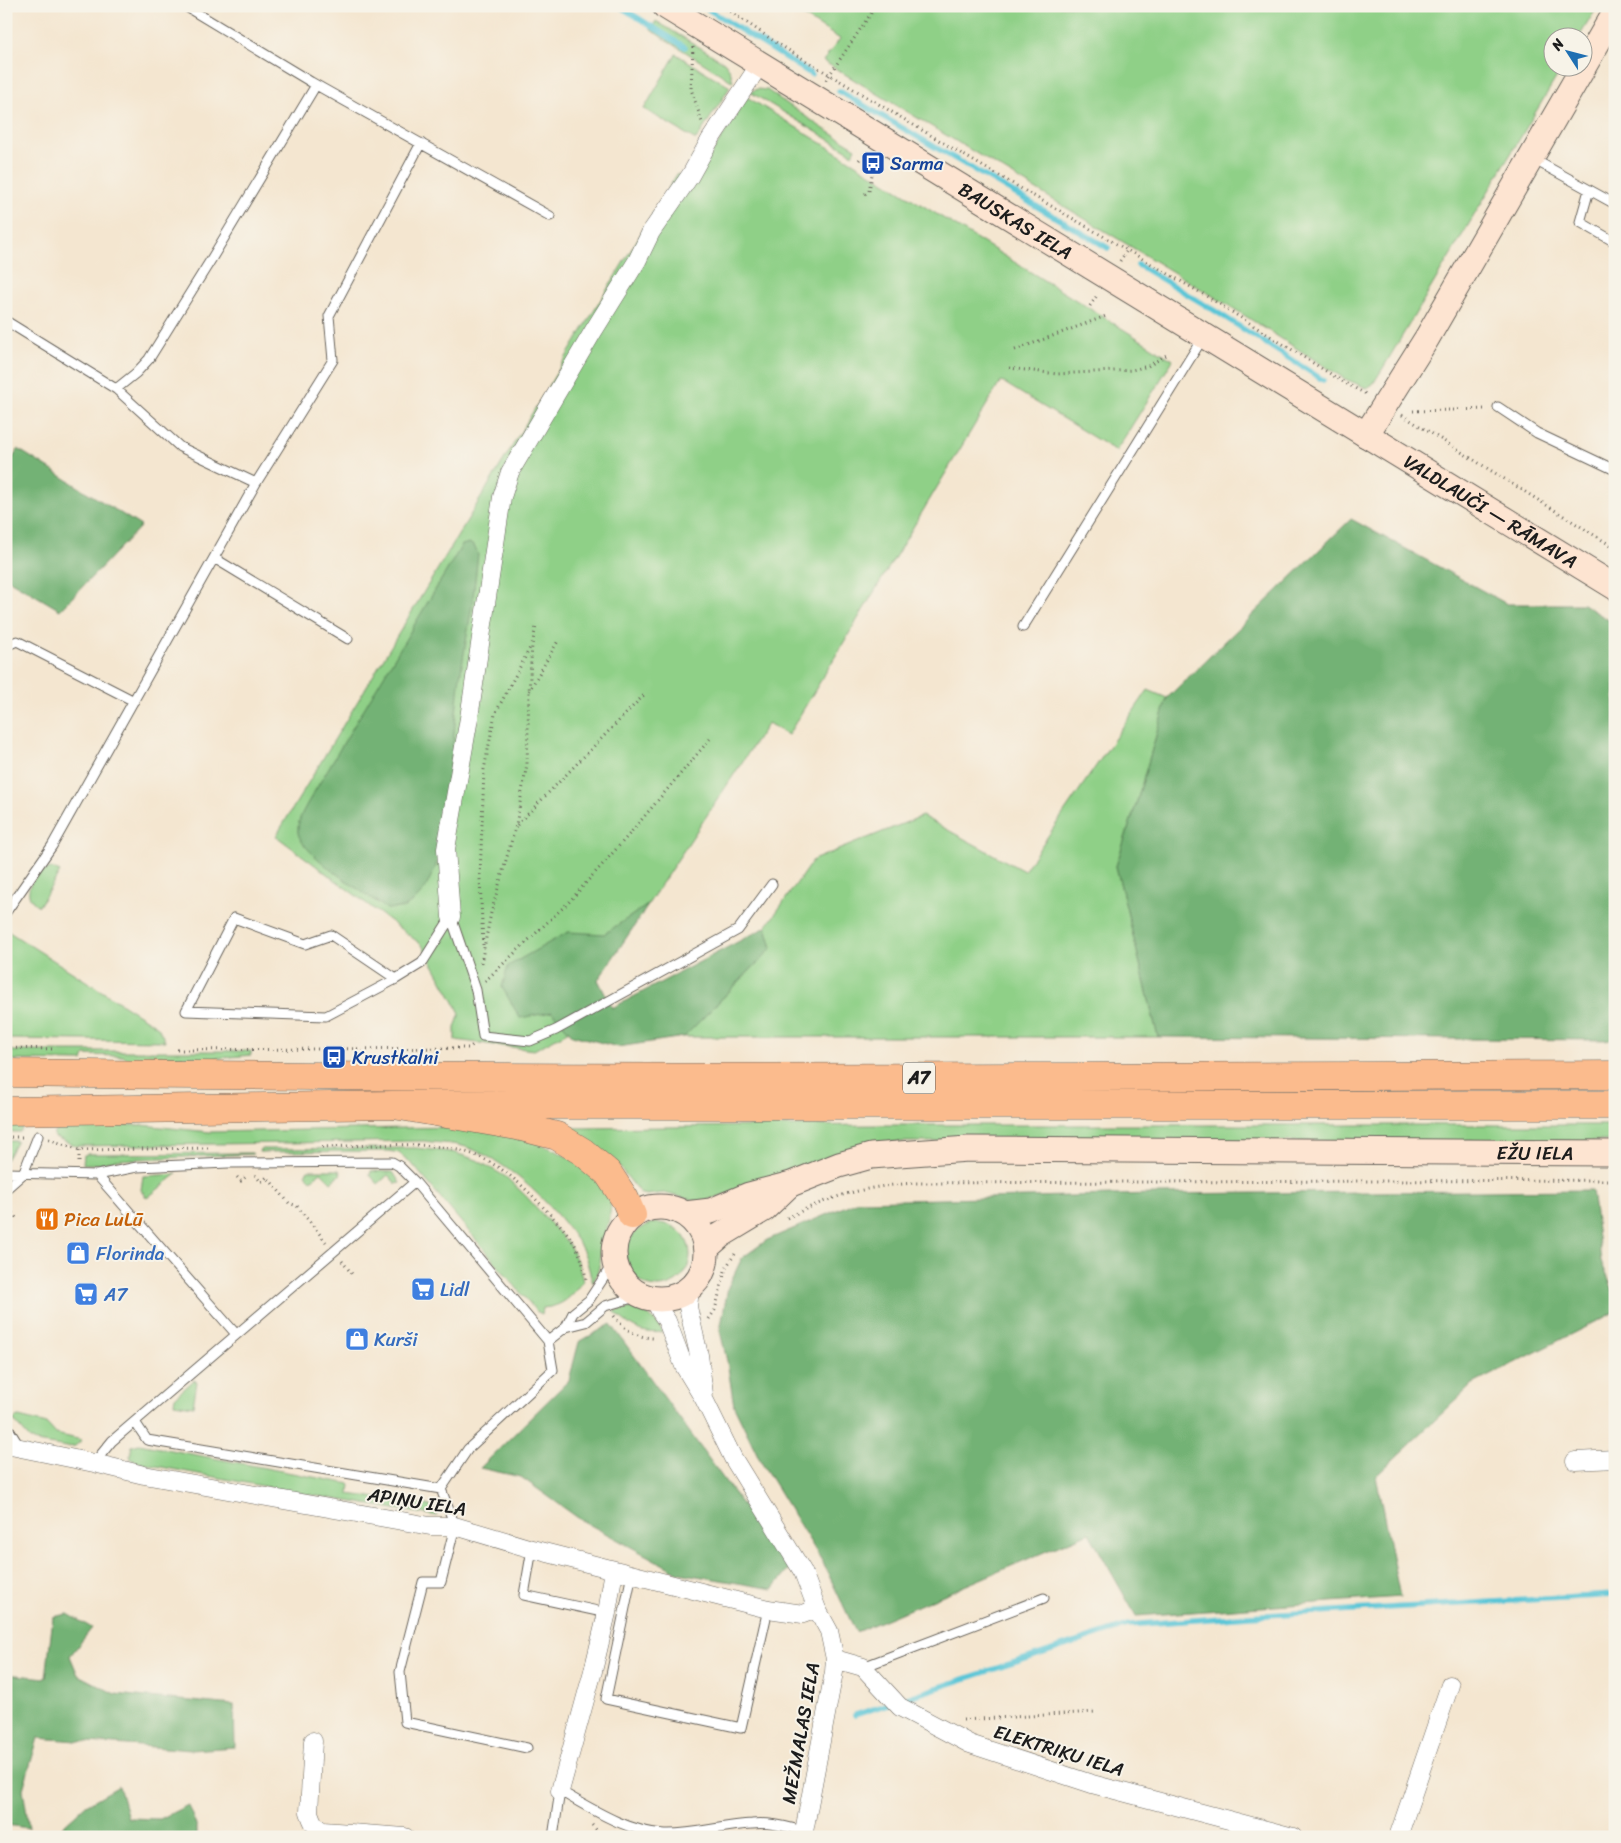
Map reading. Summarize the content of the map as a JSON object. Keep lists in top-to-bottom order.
{
  "streets": {
    "highway": ["A7"],
    "main road": ["BAUSKAS IELA", "VALDLAUČI — RĀMAVA", "EŽU IELA"],
    "street": ["APIŅU IELA", "MEŽMALAS IELA", "ELEKTRIĶU IELA"]
  },
  "crossings": [
    ["BAUSKAS IELA", "VALDLAUČI — RĀMAVA"],
    ["APIŅU IELA", "MEŽMALAS IELA"]
  ],
  "places": {
    "bus stop": ["Sarma", "Krustkalni"],
    "restaurant": ["Pica LuLū"],
    "shop": ["Florinda", "Kurši"],
    "supermarket": ["Lidl", "A7"]
  },
  "north": "top left"
}
